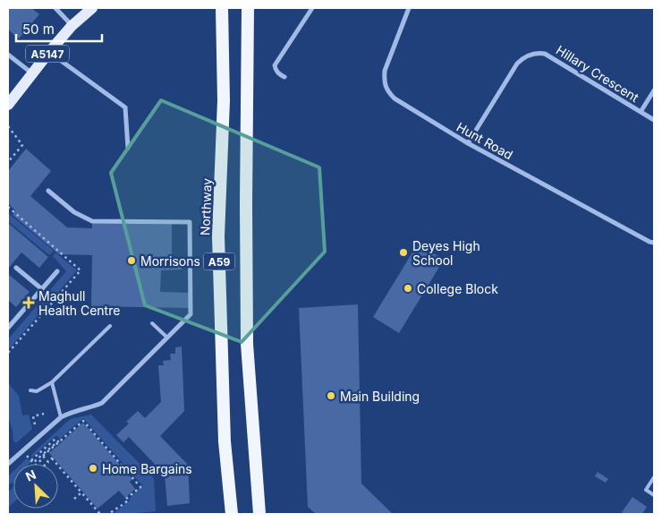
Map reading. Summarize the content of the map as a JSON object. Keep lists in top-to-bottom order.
{
  "streets": {
    "highway": ["Northway", "A59"],
    "main road": ["A5147"],
    "street": ["Hillary Crescent", "Hunt Road"]
  },
  "crossings": [
    ["Hillary Crescent", "Hunt Road"]
  ],
  "places": {
    "other": [
      "Deyes High School",
      "Morrisons",
      "College Block",
      "Main Building",
      "Home Bargains"
    ],
    "health": ["Maghull Health Centre"]
  },
  "scale_bar": "50 m",
  "north": "top left"
}
